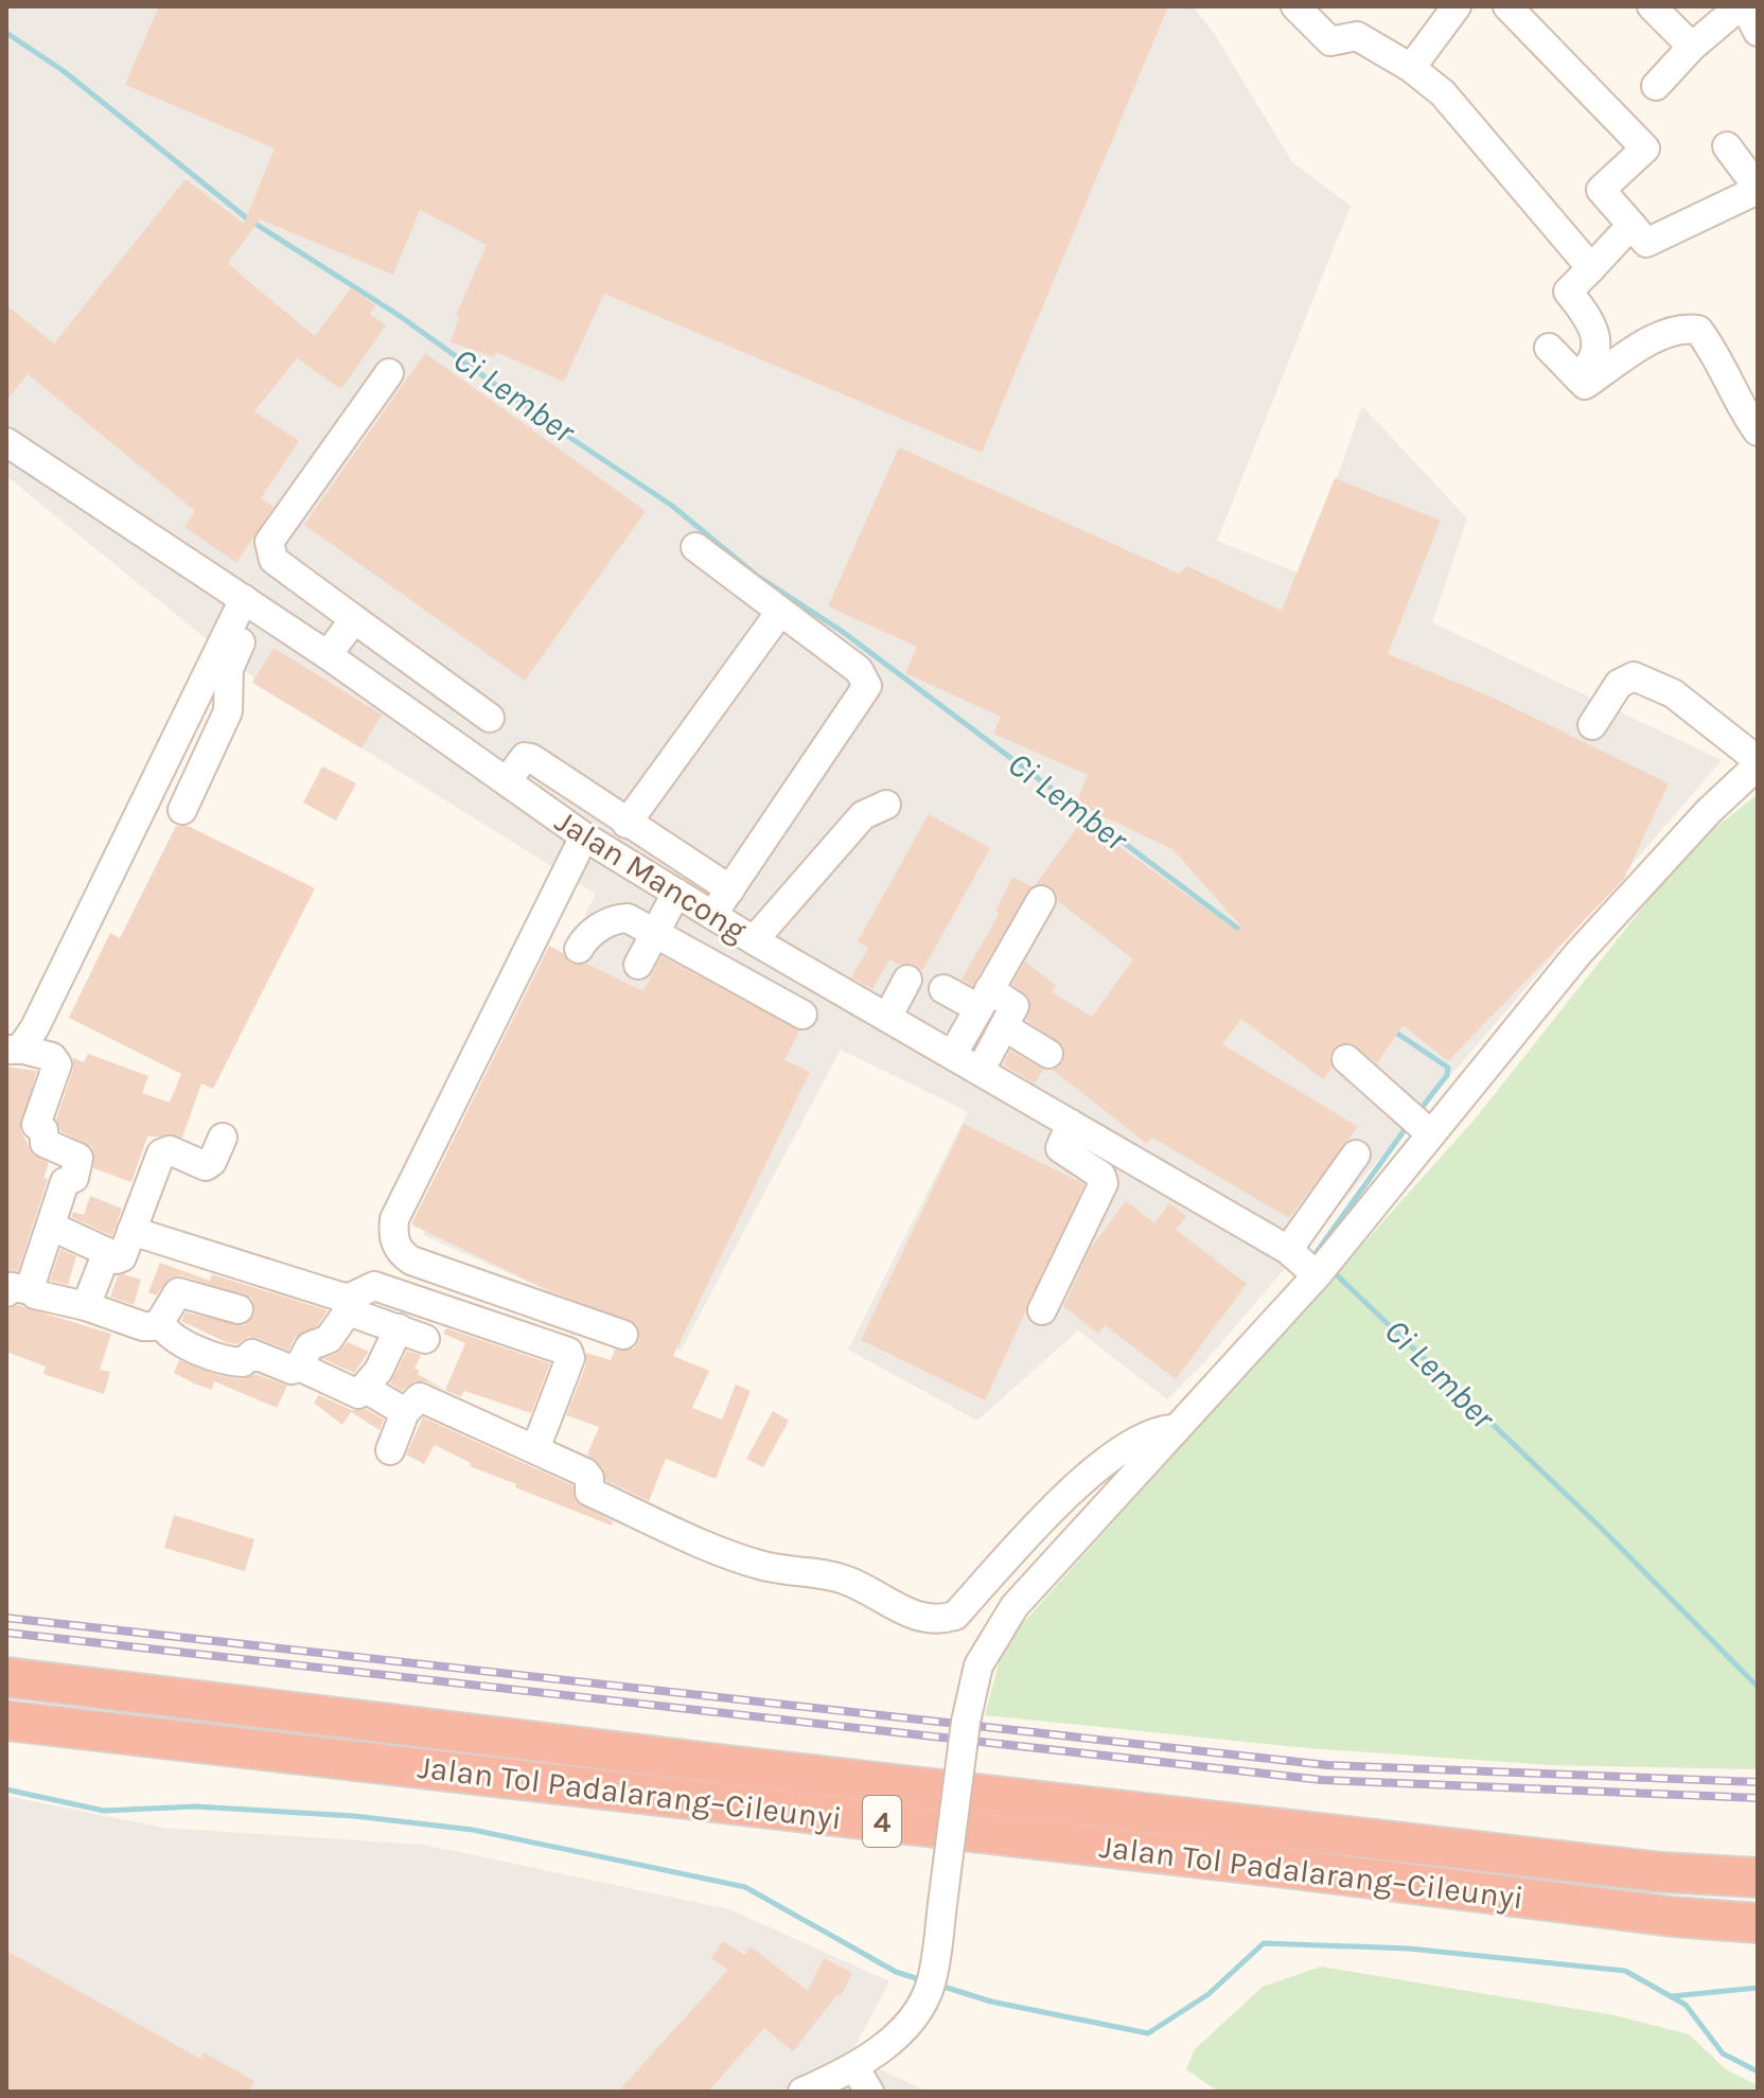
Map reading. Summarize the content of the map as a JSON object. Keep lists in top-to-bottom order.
{
  "streets": {
    "highway": ["Jalan Tol Padalarang–Cileunyi", "4"],
    "street": ["Jalan Mancong"]
  },
  "water": ["Ci Lember"]
}
